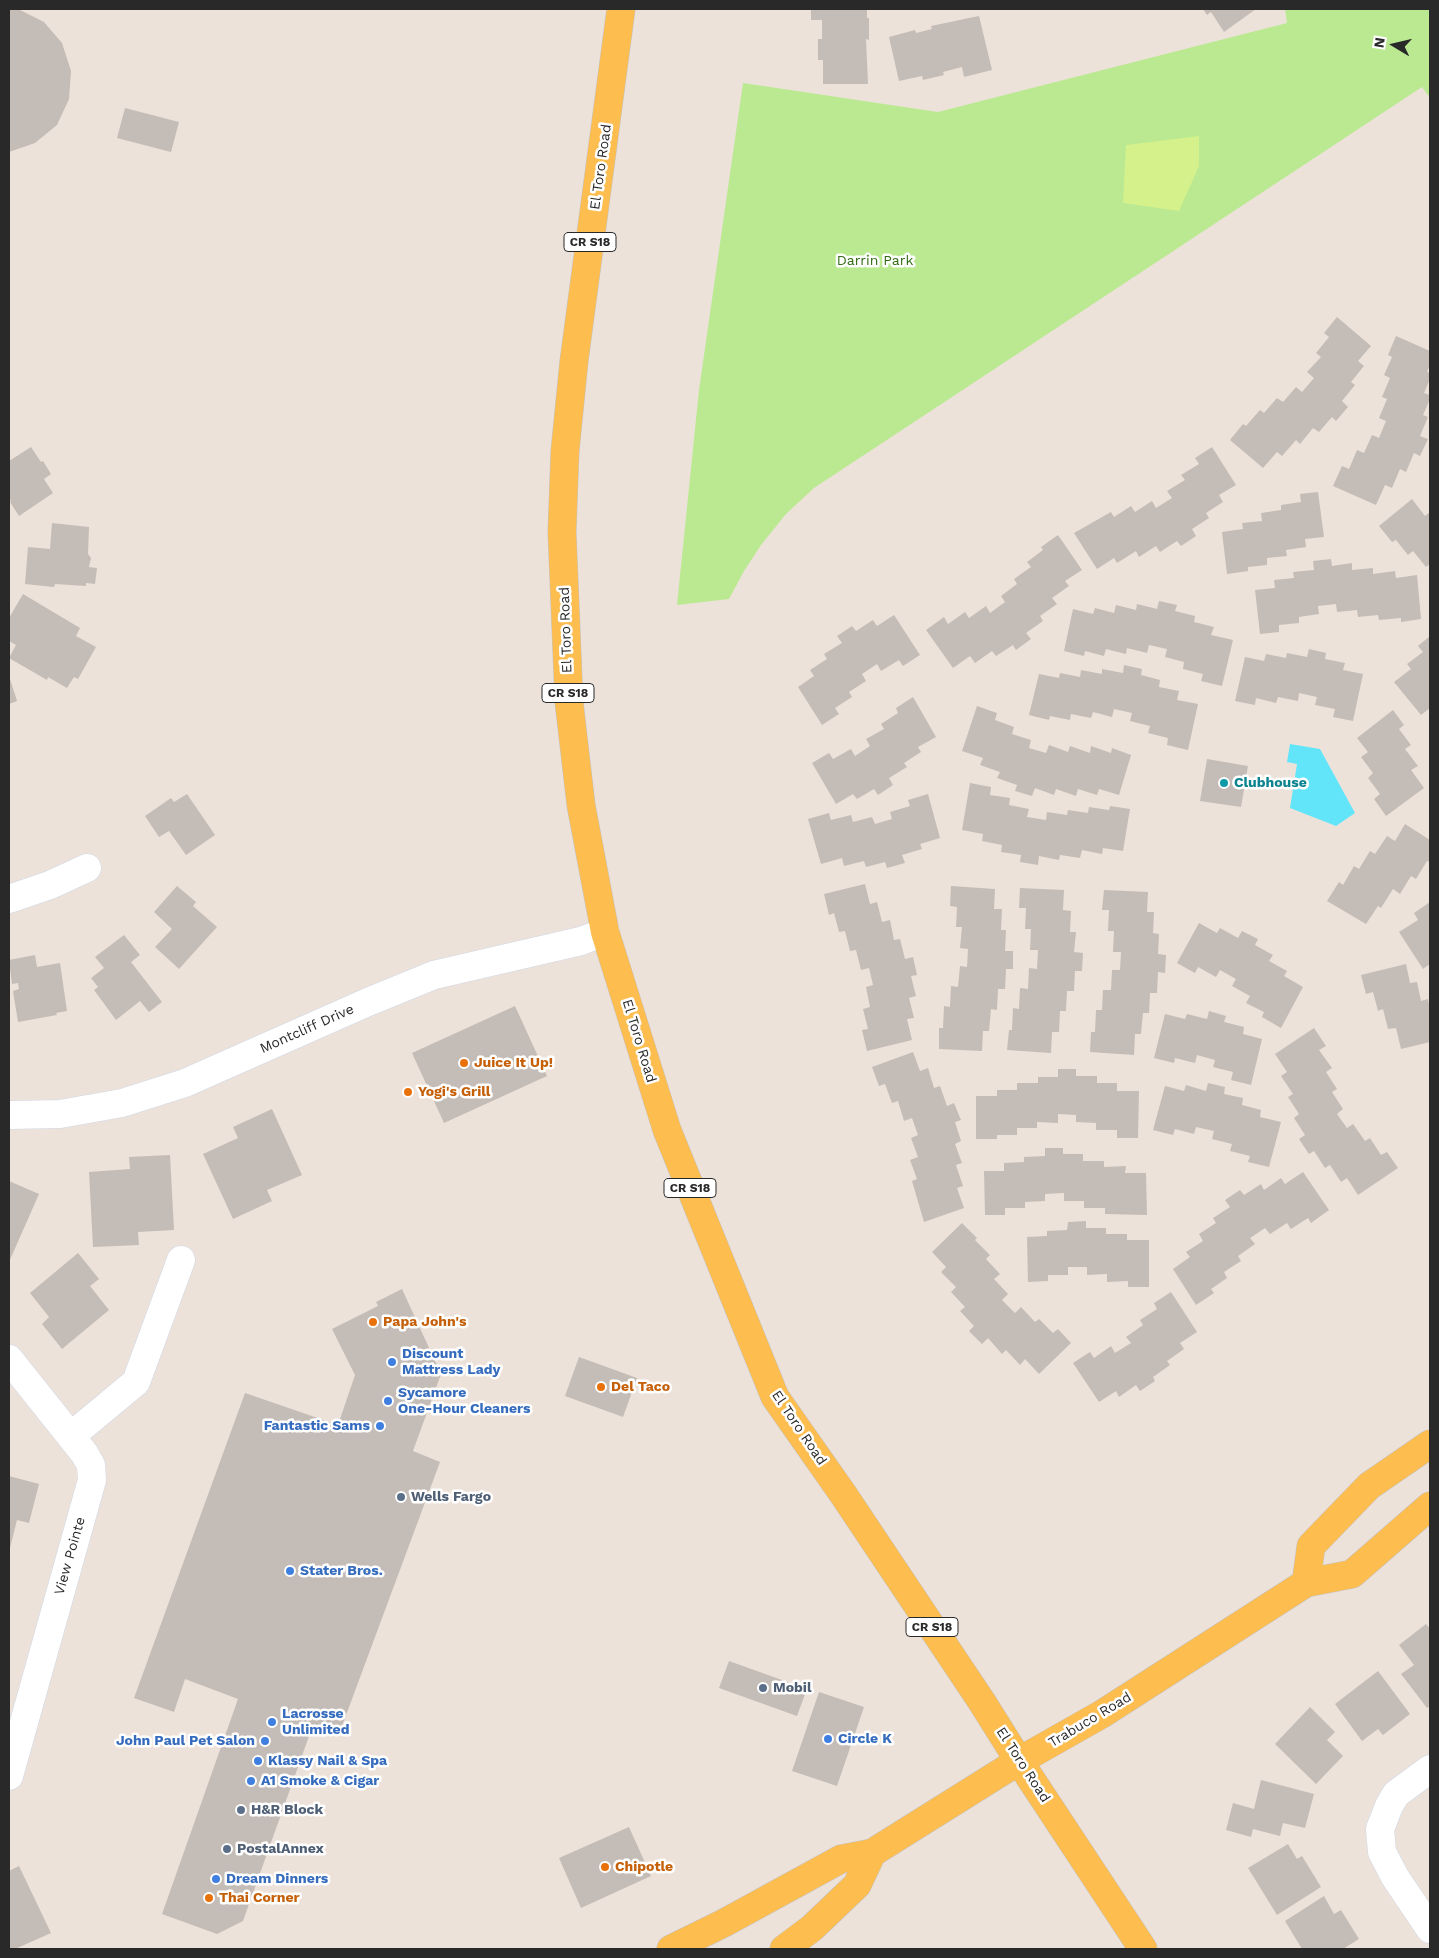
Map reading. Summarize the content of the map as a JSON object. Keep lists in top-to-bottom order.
{
  "streets": {
    "main road": ["El Toro Road", "CR S18", "Trabuco Road"],
    "street": ["Montcliff Drive", "View Pointe"]
  },
  "crossings": [
    ["El Toro Road", "Montcliff Drive"],
    ["El Toro Road", "Trabuco Road"]
  ],
  "parks": ["Darrin Park"],
  "places": [
    "Clubhouse",
    "Juice It Up!",
    "Yogi's Grill",
    "Papa John's",
    "Discount Mattress Lady",
    "Del Taco",
    "Sycamore One-Hour Cleaners",
    "Fantastic Sams",
    "Wells Fargo",
    "Stater Bros.",
    "Mobil",
    "Lacrosse Unlimited",
    "Circle K",
    "John Paul Pet Salon",
    "Klassy Nail & Spa",
    "A1 Smoke & Cigar",
    "H&R Block",
    "PostalAnnex",
    "Chipotle",
    "Dream Dinners",
    "Thai Corner"
  ],
  "north": "left"
}
